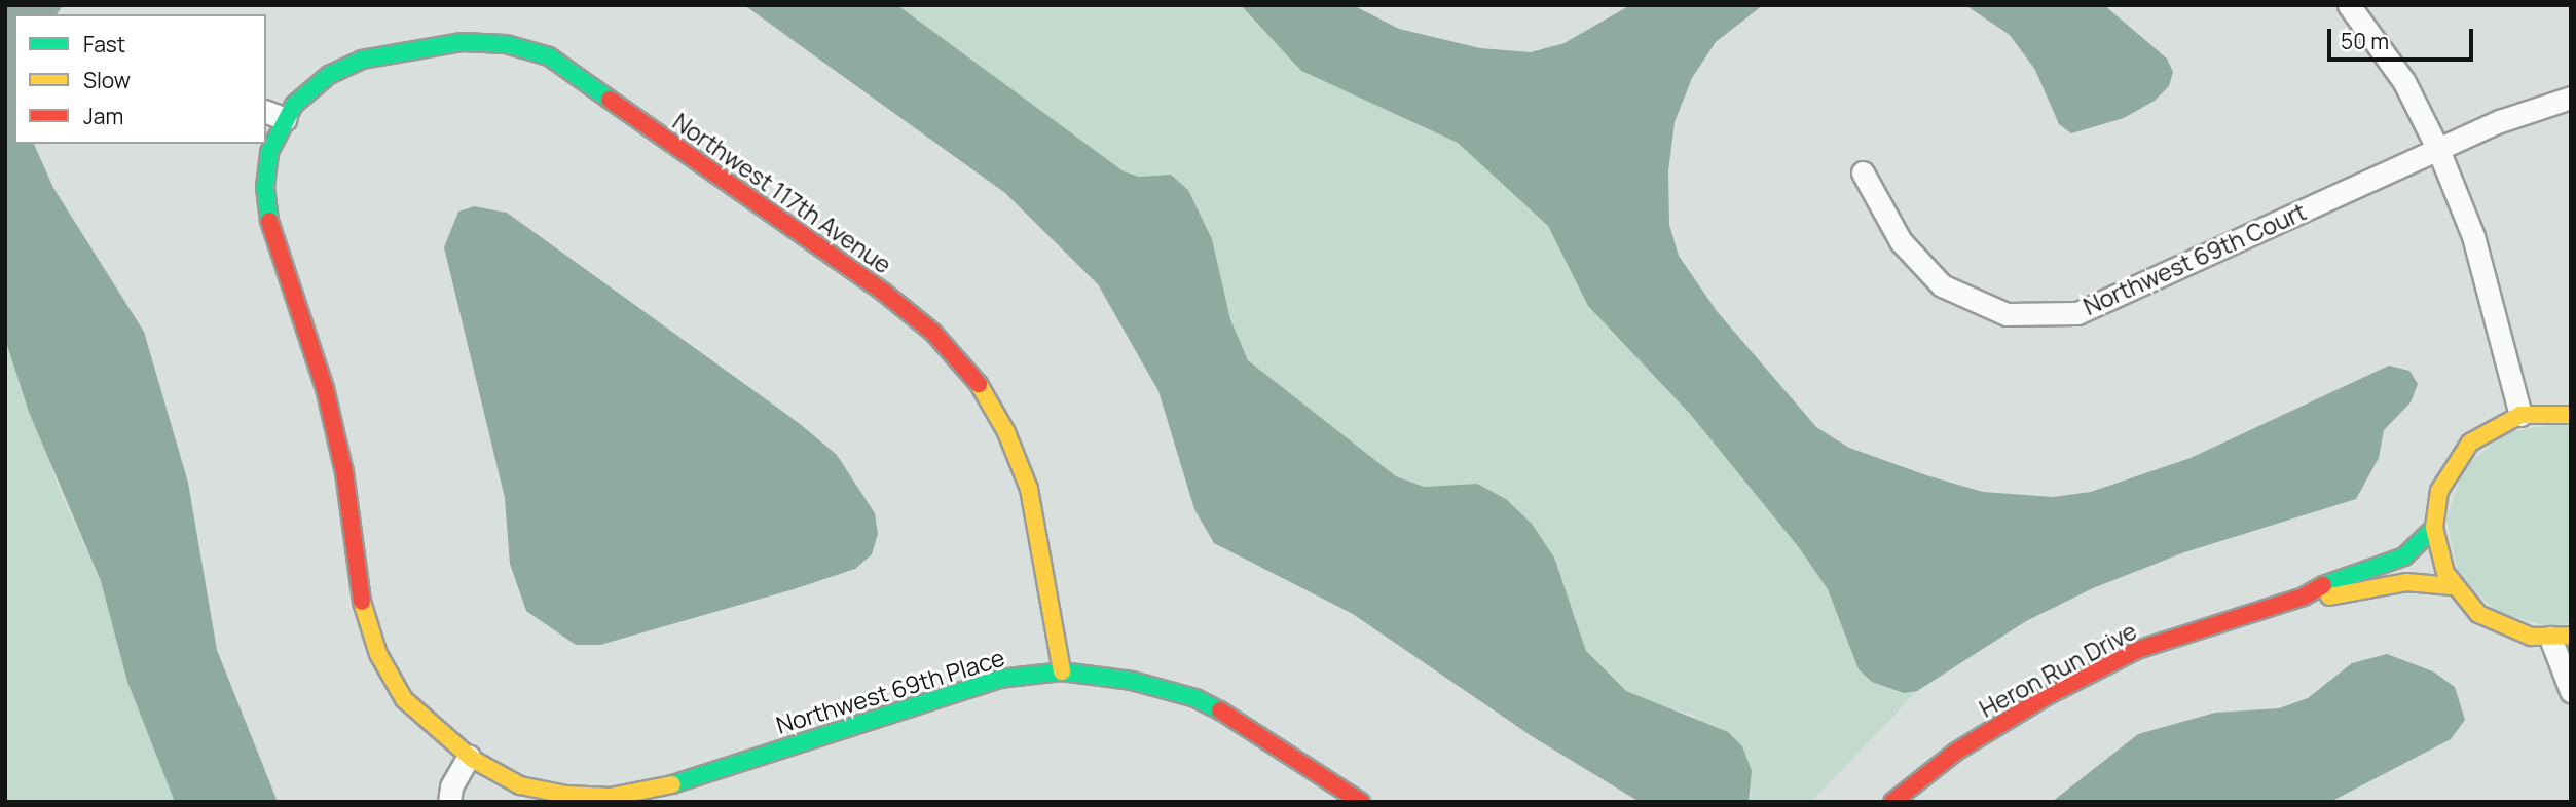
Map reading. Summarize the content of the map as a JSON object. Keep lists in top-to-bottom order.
{
  "streets": {
    "street": [
      "Northwest 117th Avenue",
      "Northwest 69th Court",
      "Heron Run Drive",
      "Northwest 69th Place"
    ]
  },
  "crossings": [
    ["Northwest 117th Avenue", "Northwest 69th Place"]
  ],
  "legend": ["Fast", "Slow", "Jam"],
  "scale_bar": "50 m"
}
